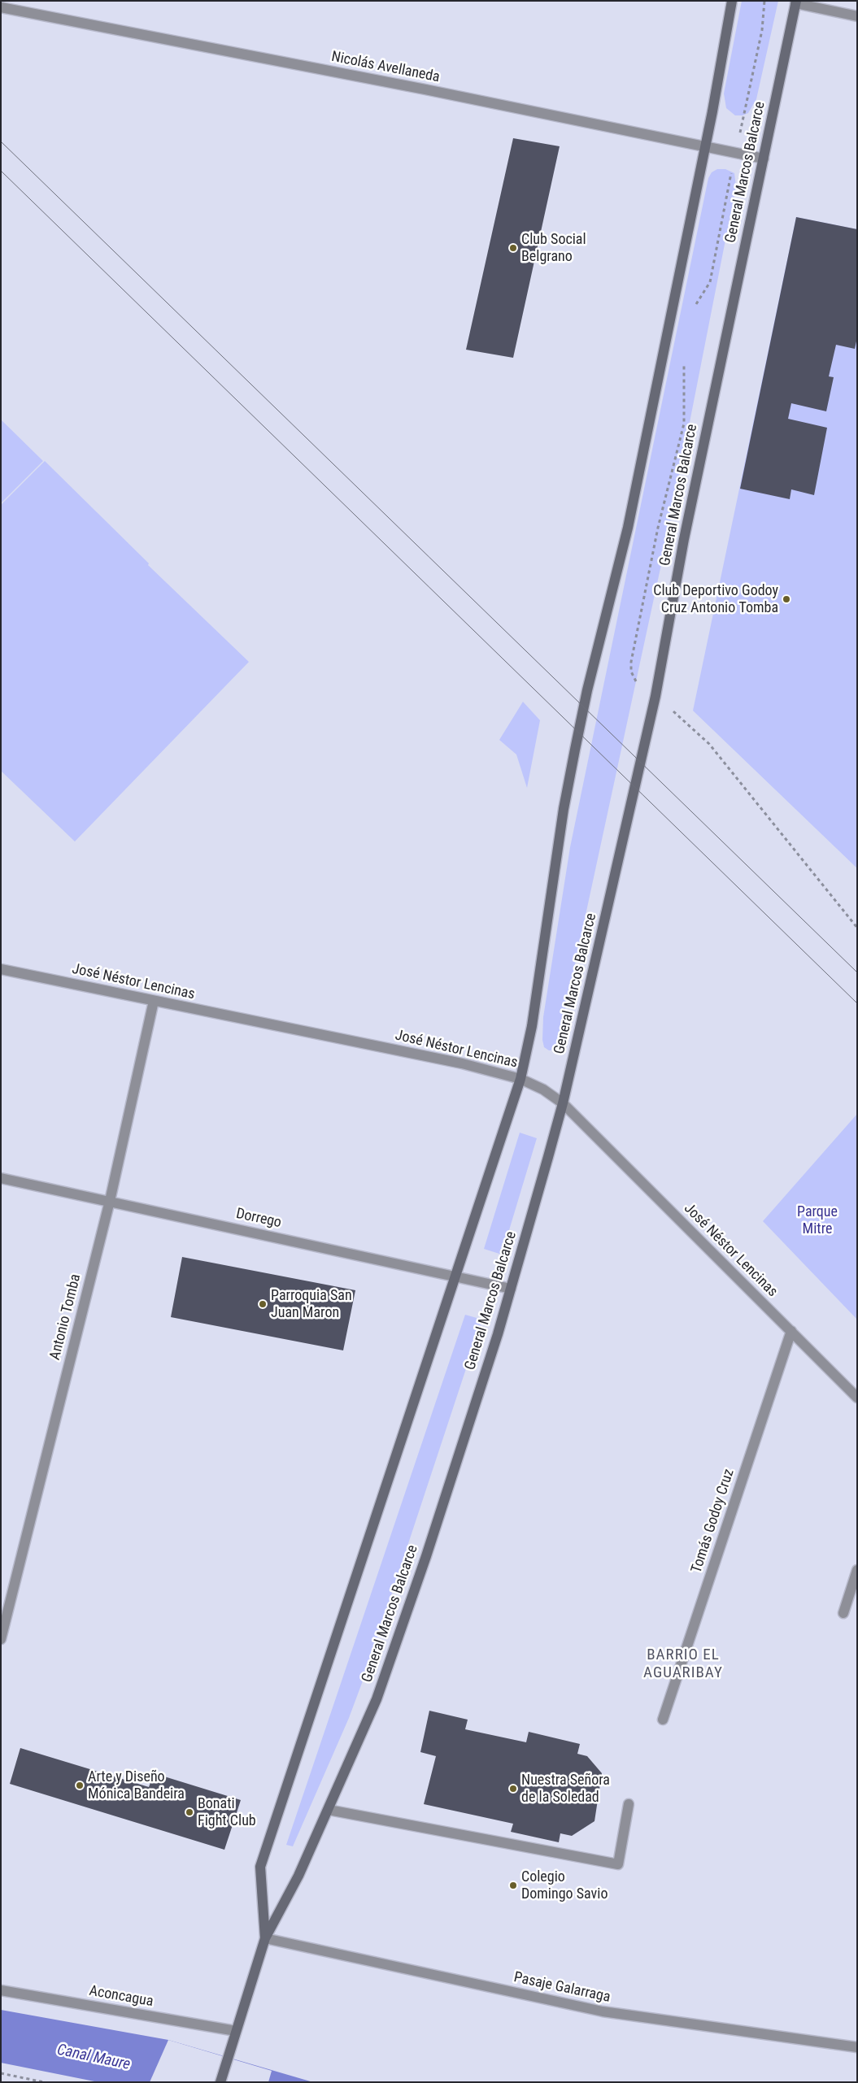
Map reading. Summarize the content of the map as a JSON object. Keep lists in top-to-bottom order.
{
  "streets": {
    "main road": ["General Marcos Balcarce"],
    "street": [
      "Nicolás Avellaneda",
      "José Néstor Lencinas",
      "Dorrego",
      "Antonio Tomba",
      "Tomás Godoy Cruz",
      "Pasaje Galarraga",
      "Aconcagua"
    ]
  },
  "crossings": [
    ["Nicolás Avellaneda", "General Marcos Balcarce"],
    ["General Marcos Balcarce", "José Néstor Lencinas"],
    ["General Marcos Balcarce", "Dorrego"],
    ["General Marcos Balcarce", "Pasaje Galarraga"],
    ["General Marcos Balcarce", "Aconcagua"],
    ["José Néstor Lencinas", "Antonio Tomba"],
    ["José Néstor Lencinas", "Tomás Godoy Cruz"],
    ["Dorrego", "Antonio Tomba"]
  ],
  "districts": ["BARRIO EL AGUARIBAY"],
  "water": ["Canal Maure"],
  "parks": ["Parque Mitre"],
  "places": [
    "Club Social Belgrano",
    "Club Deportivo Godoy Cruz Antonio Tomba",
    "Parroquia San Juan Maron",
    "Arte y Diseño Mónica Bandeira",
    "Nuestra Señora de la Soledad",
    "Bonati Fight Club",
    "Colegio Domingo Savio"
  ]
}
